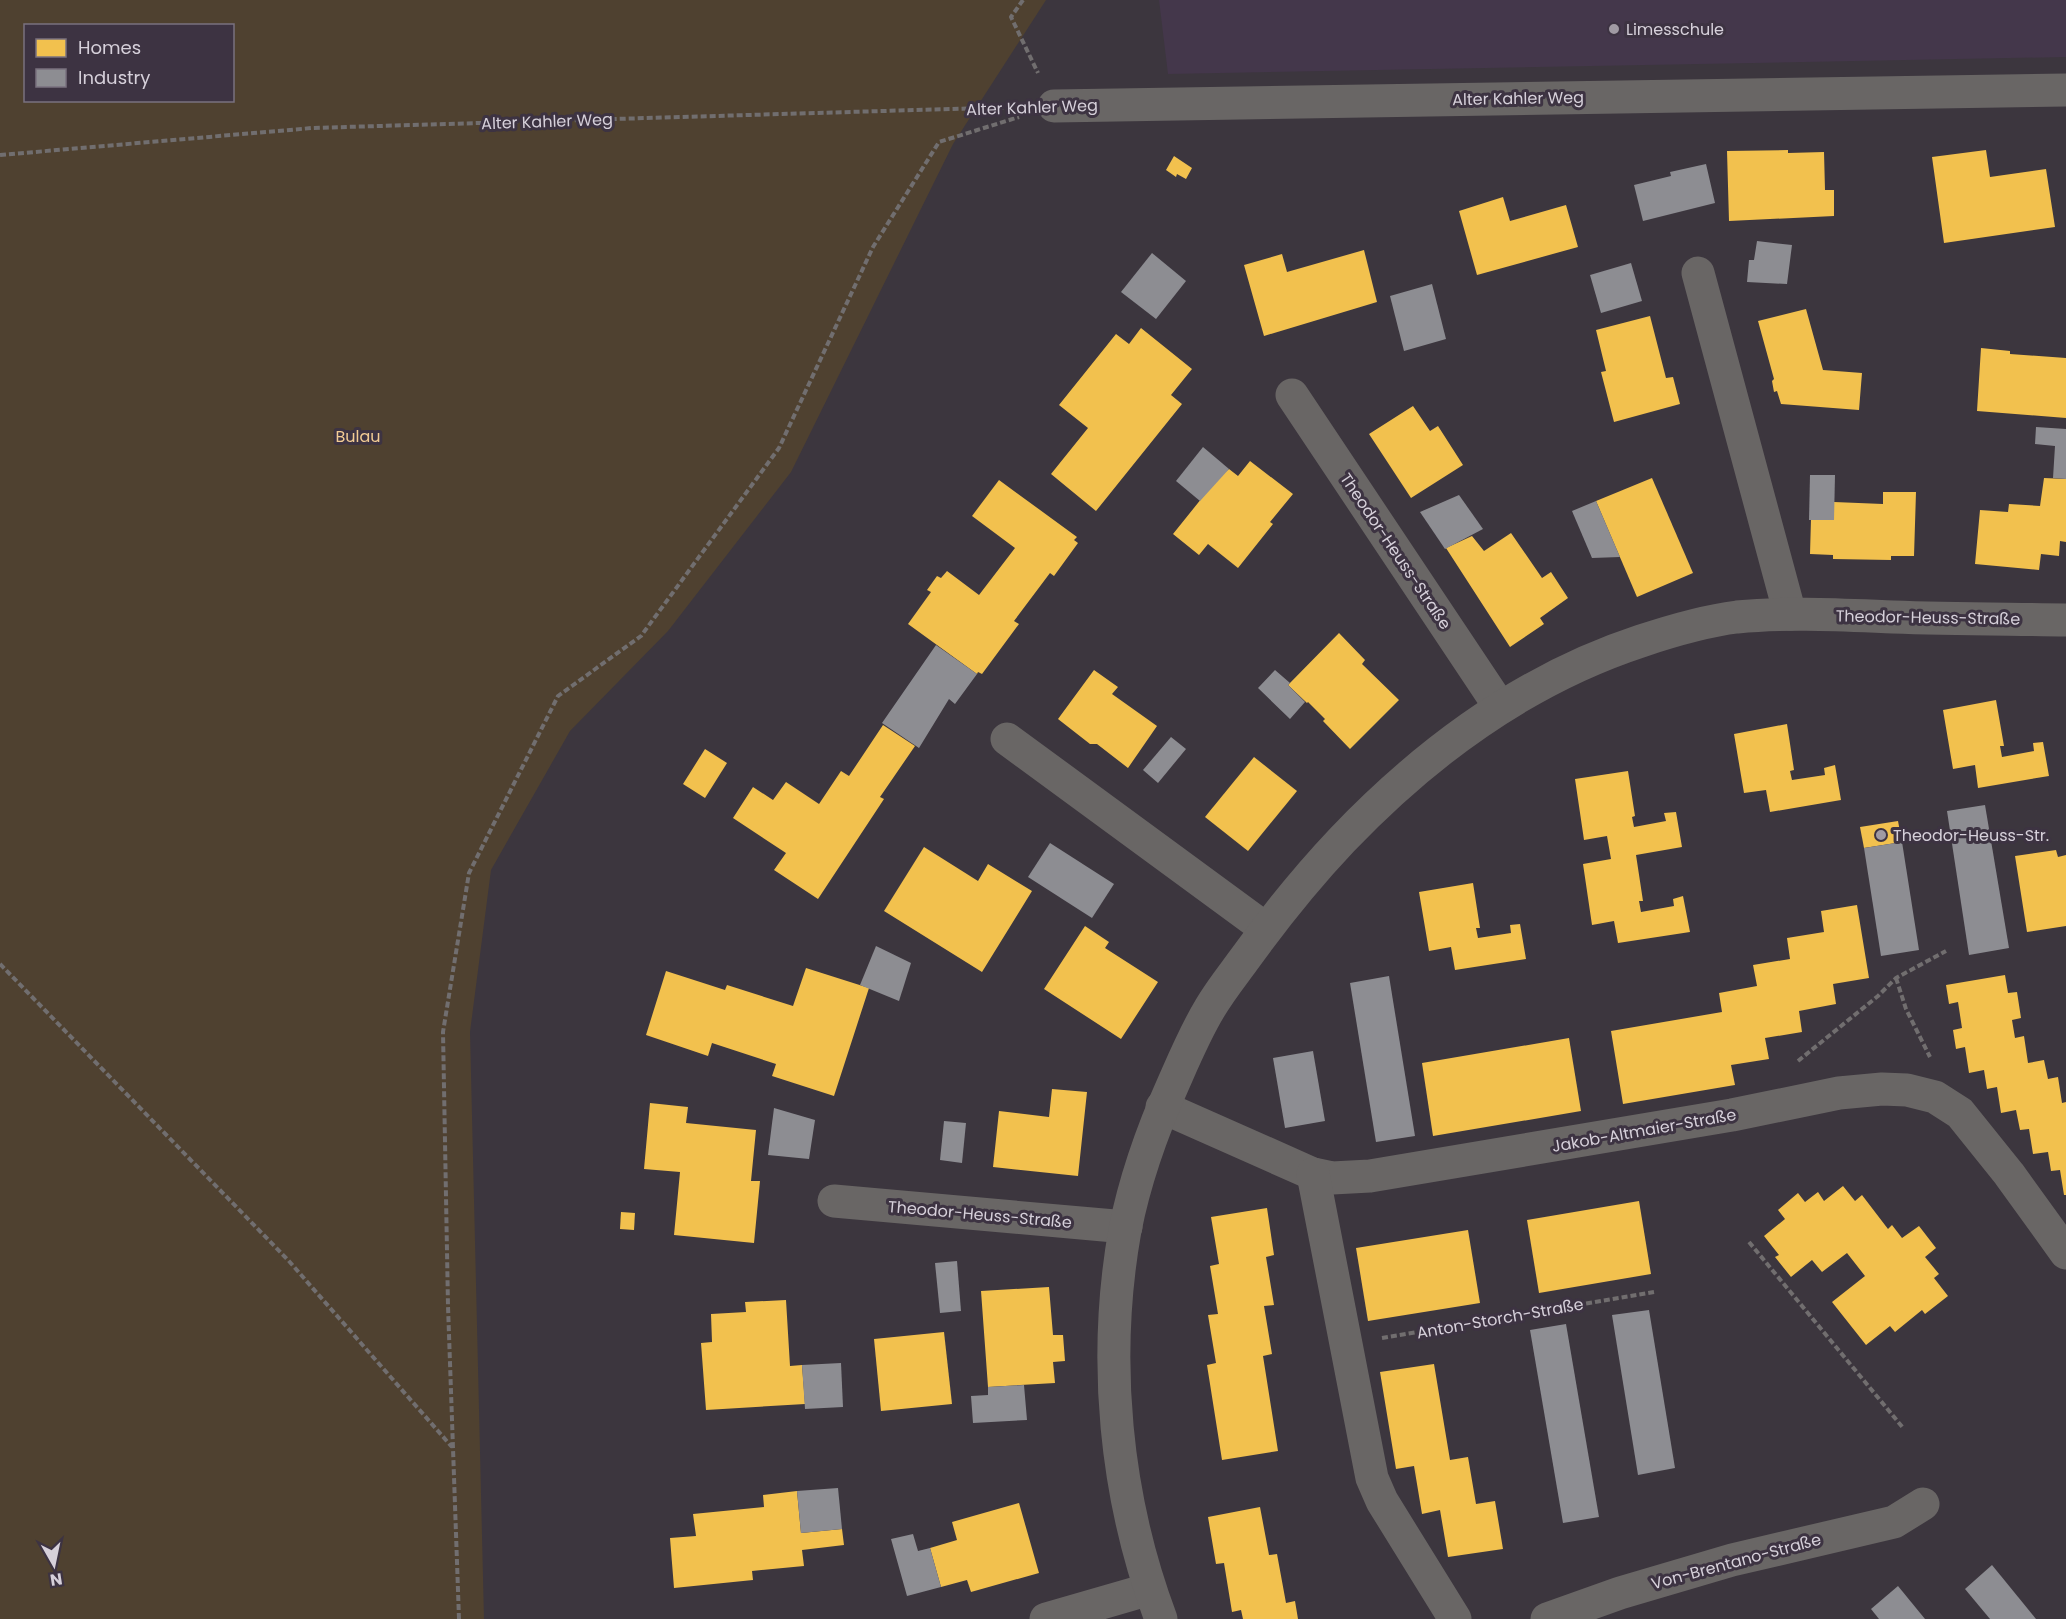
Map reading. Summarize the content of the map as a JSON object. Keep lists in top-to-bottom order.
{
  "streets": {
    "street": [
      "Alter Kahler Weg",
      "Theodor-Heuss-Straße",
      "Jakob-Altmaier-Straße",
      "Von-Brentano-Straße"
    ],
    "path": ["Anton-Storch-Straße"]
  },
  "crossings": [
    ["Theodor-Heuss-Straße", "Jakob-Altmaier-Straße"]
  ],
  "parks": ["Bulau"],
  "places": ["Limesschule", "Theodor-Heuss-Str."],
  "legend": ["Homes", "Industry"],
  "north": "bottom"
}
